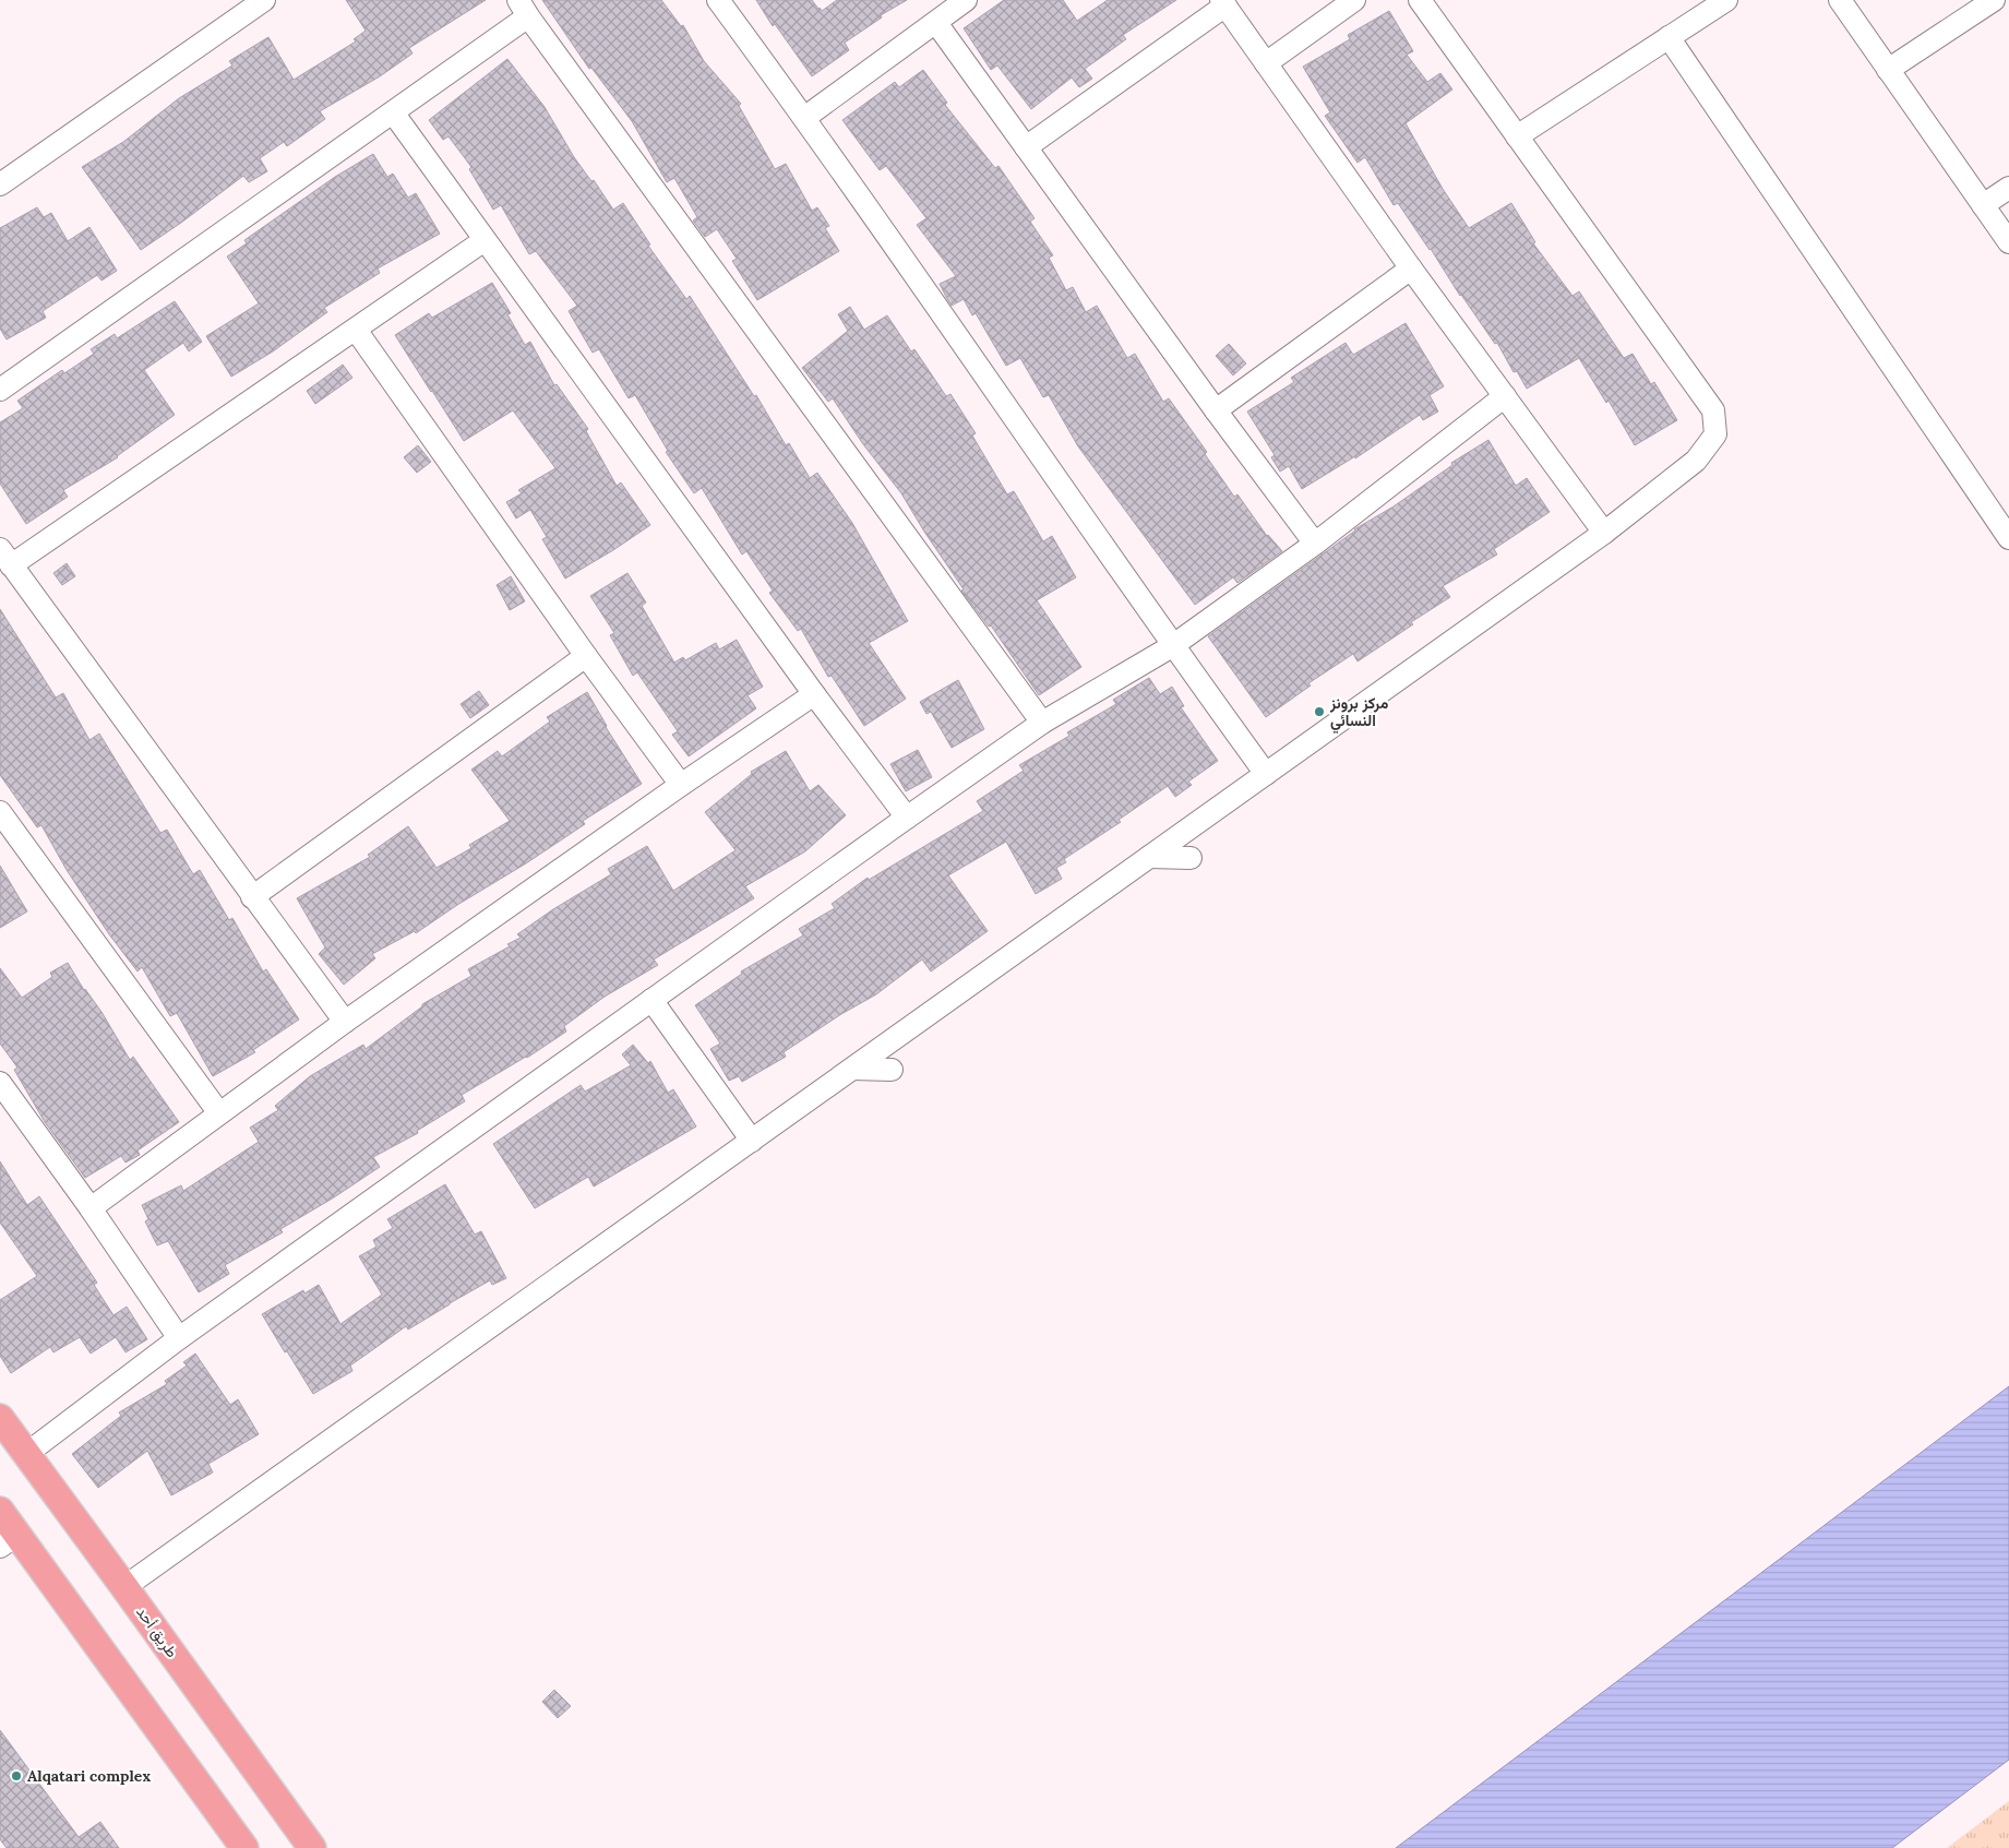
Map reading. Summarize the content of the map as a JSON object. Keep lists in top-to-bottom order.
{
  "streets": {
    "main road": ["طريق أحد"]
  },
  "places": ["مركز برونز النسائي", "Alqatari complex"]
}
